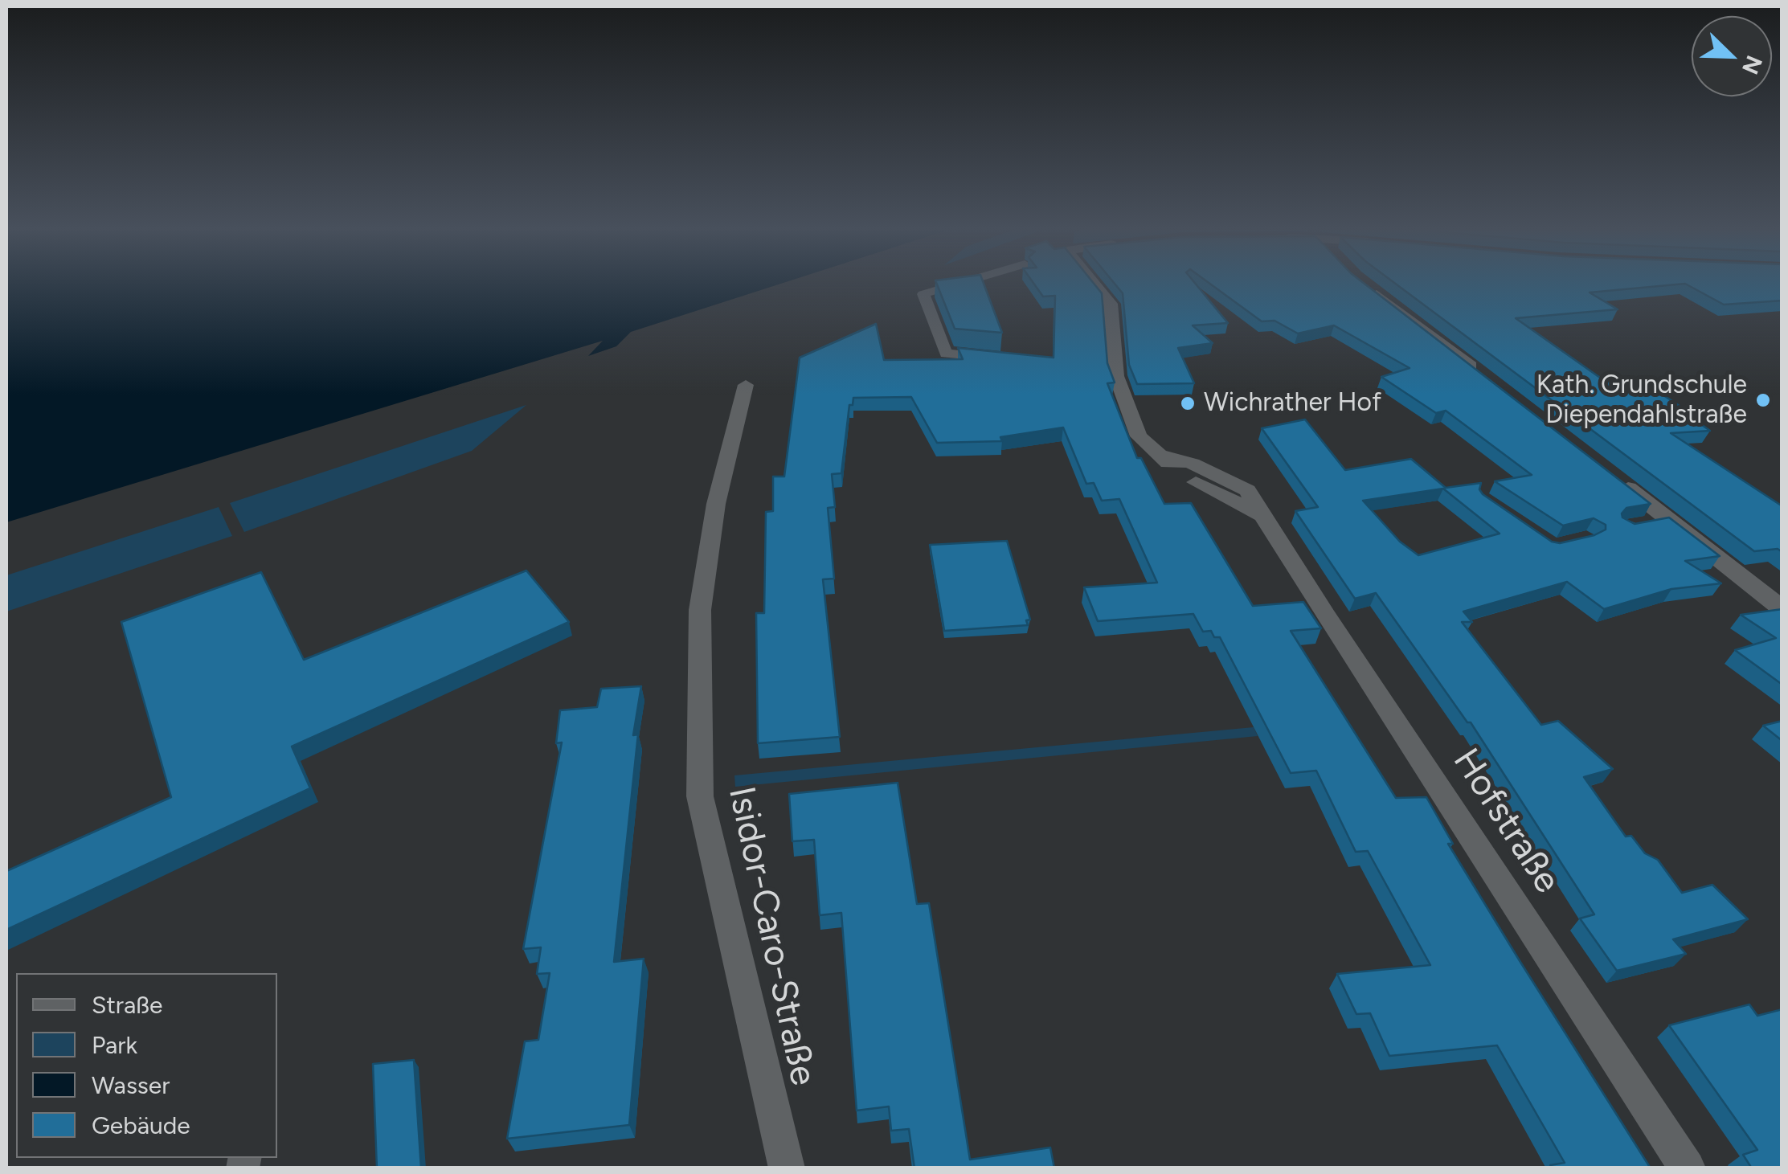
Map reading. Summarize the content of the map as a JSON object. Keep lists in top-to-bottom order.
{
  "streets": {
    "street": ["Hofstraße", "Isidor-Caro-Straße"]
  },
  "places": ["Kath. Grundschule Diependahlstraße", "Wichrather Hof"],
  "legend": [
    "Straße",
    "Park",
    "Wasser",
    "Gebäude"
  ],
  "north": "bottom right"
}
